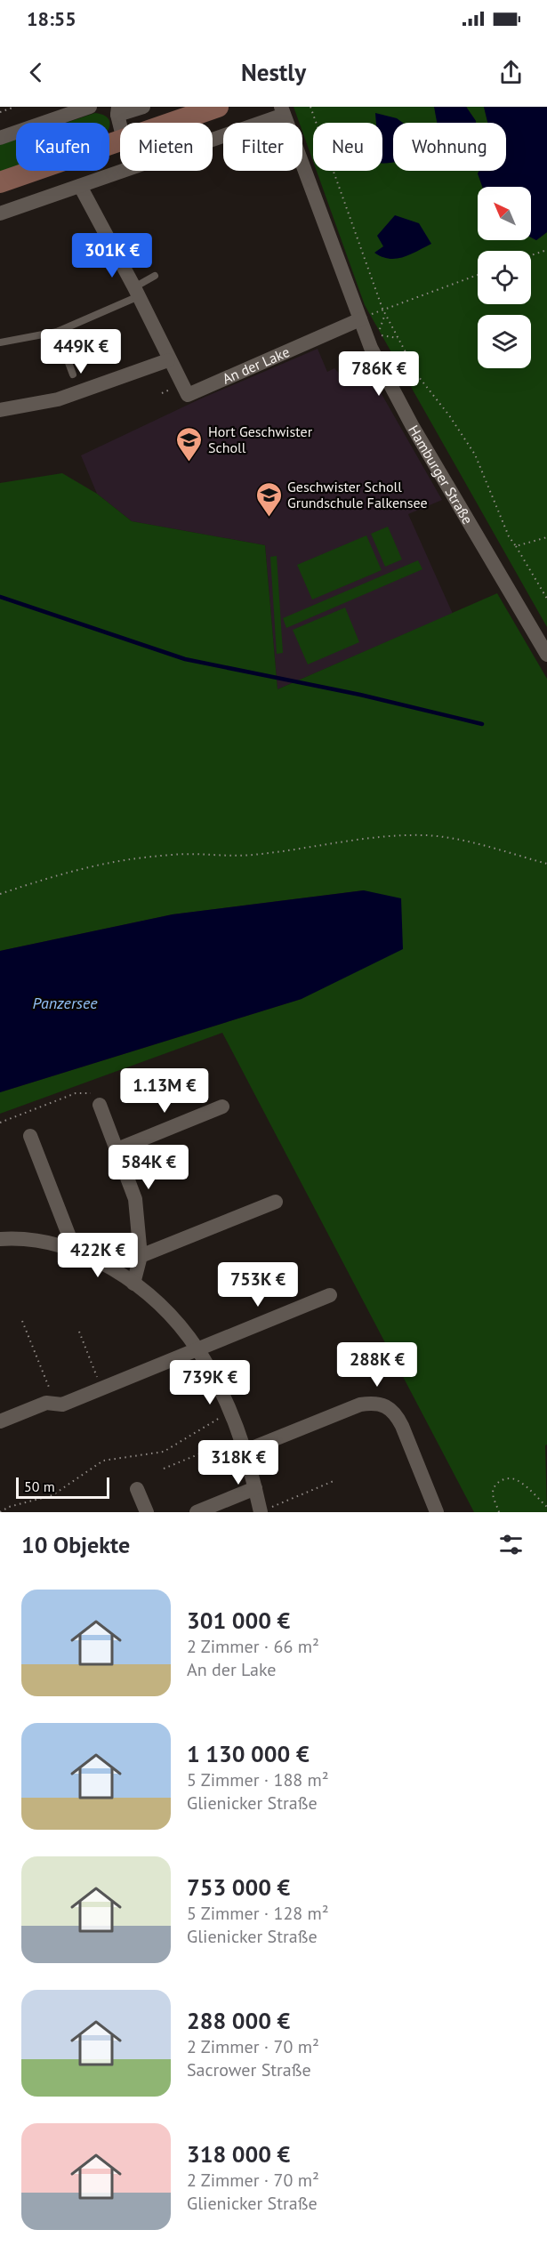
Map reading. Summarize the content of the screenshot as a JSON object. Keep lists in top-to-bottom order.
{
  "streets": {
    "street": ["An der Lake", "Hamburger Straße"]
  },
  "crossings": [
    ["An der Lake", "Hamburger Straße"]
  ],
  "water": ["Panzersee"],
  "places": {
    "school or university": ["Hort Geschwister Scholl", "Geschwister Scholl Grundschule Falkensee"]
  },
  "scale_bar": "50 m",
  "north": "top left",
  "page": {
    "status": "18:55",
    "header": "Nestly",
    "chip": [
      "Kaufen",
      "Mieten",
      "Filter",
      "Neu",
      "Wohnung"
    ],
    "price": [
      "301K €",
      "449K €",
      "786K €",
      "1.13M €",
      "584K €",
      "422K €",
      "753K €",
      "288K €",
      "739K €",
      "318K €"
    ],
    "scale": "50 m",
    "heading": "10 Objekte",
    "list": [
      {
        "name": "301 000 €",
        "note": "2 Zimmer · 66 m² · An der Lake"
      },
      {
        "name": "1 130 000 €",
        "note": "5 Zimmer · 188 m² · Glienicker Straße"
      },
      {
        "name": "753 000 €",
        "note": "5 Zimmer · 128 m² · Glienicker Straße"
      },
      {
        "name": "288 000 €",
        "note": "2 Zimmer · 70 m² · Sacrower Straße"
      },
      {
        "name": "318 000 €",
        "note": "2 Zimmer · 70 m² · Glienicker Straße"
      }
    ]
  }
}
